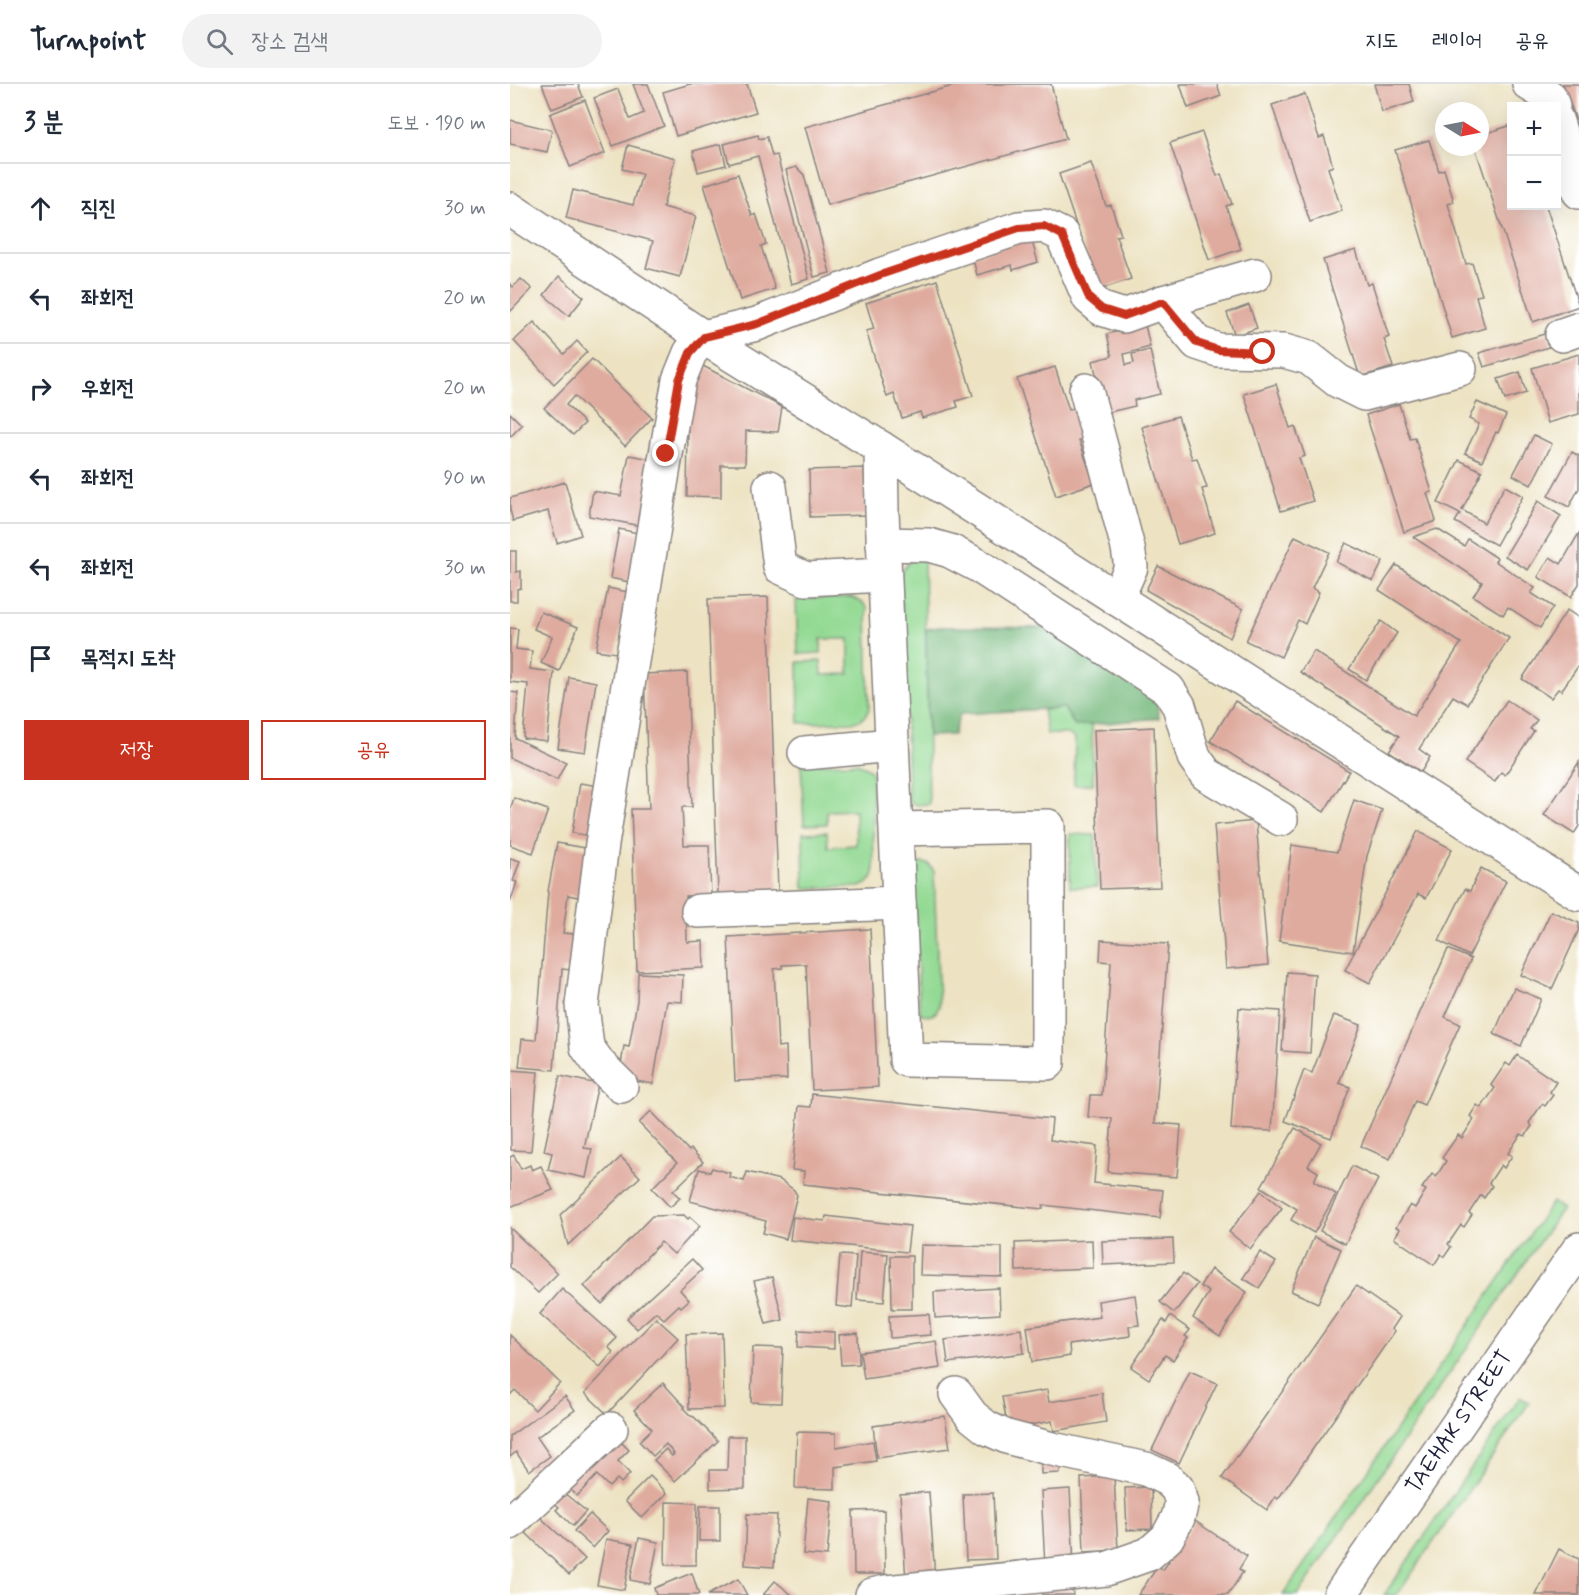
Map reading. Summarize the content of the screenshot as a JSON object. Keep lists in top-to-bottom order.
{
  "streets": {
    "street": ["TAEHAK STREET"]
  },
  "north": "right",
  "page": {
    "header": "Turnpoint",
    "search": "장소 검색",
    "nav": ["지도", "레이어", "공유"],
    "heading": ["3 분", "도보 · 190 m"],
    "map_buttons": ["+", "−"],
    "list": [
      ["직진", "30 m"],
      ["좌회전", "20 m"],
      ["우회전", "20 m"],
      ["좌회전", "90 m"],
      ["좌회전", "30 m"],
      "목적지 도착"
    ],
    "buttons": ["저장", "공유"]
  }
}
